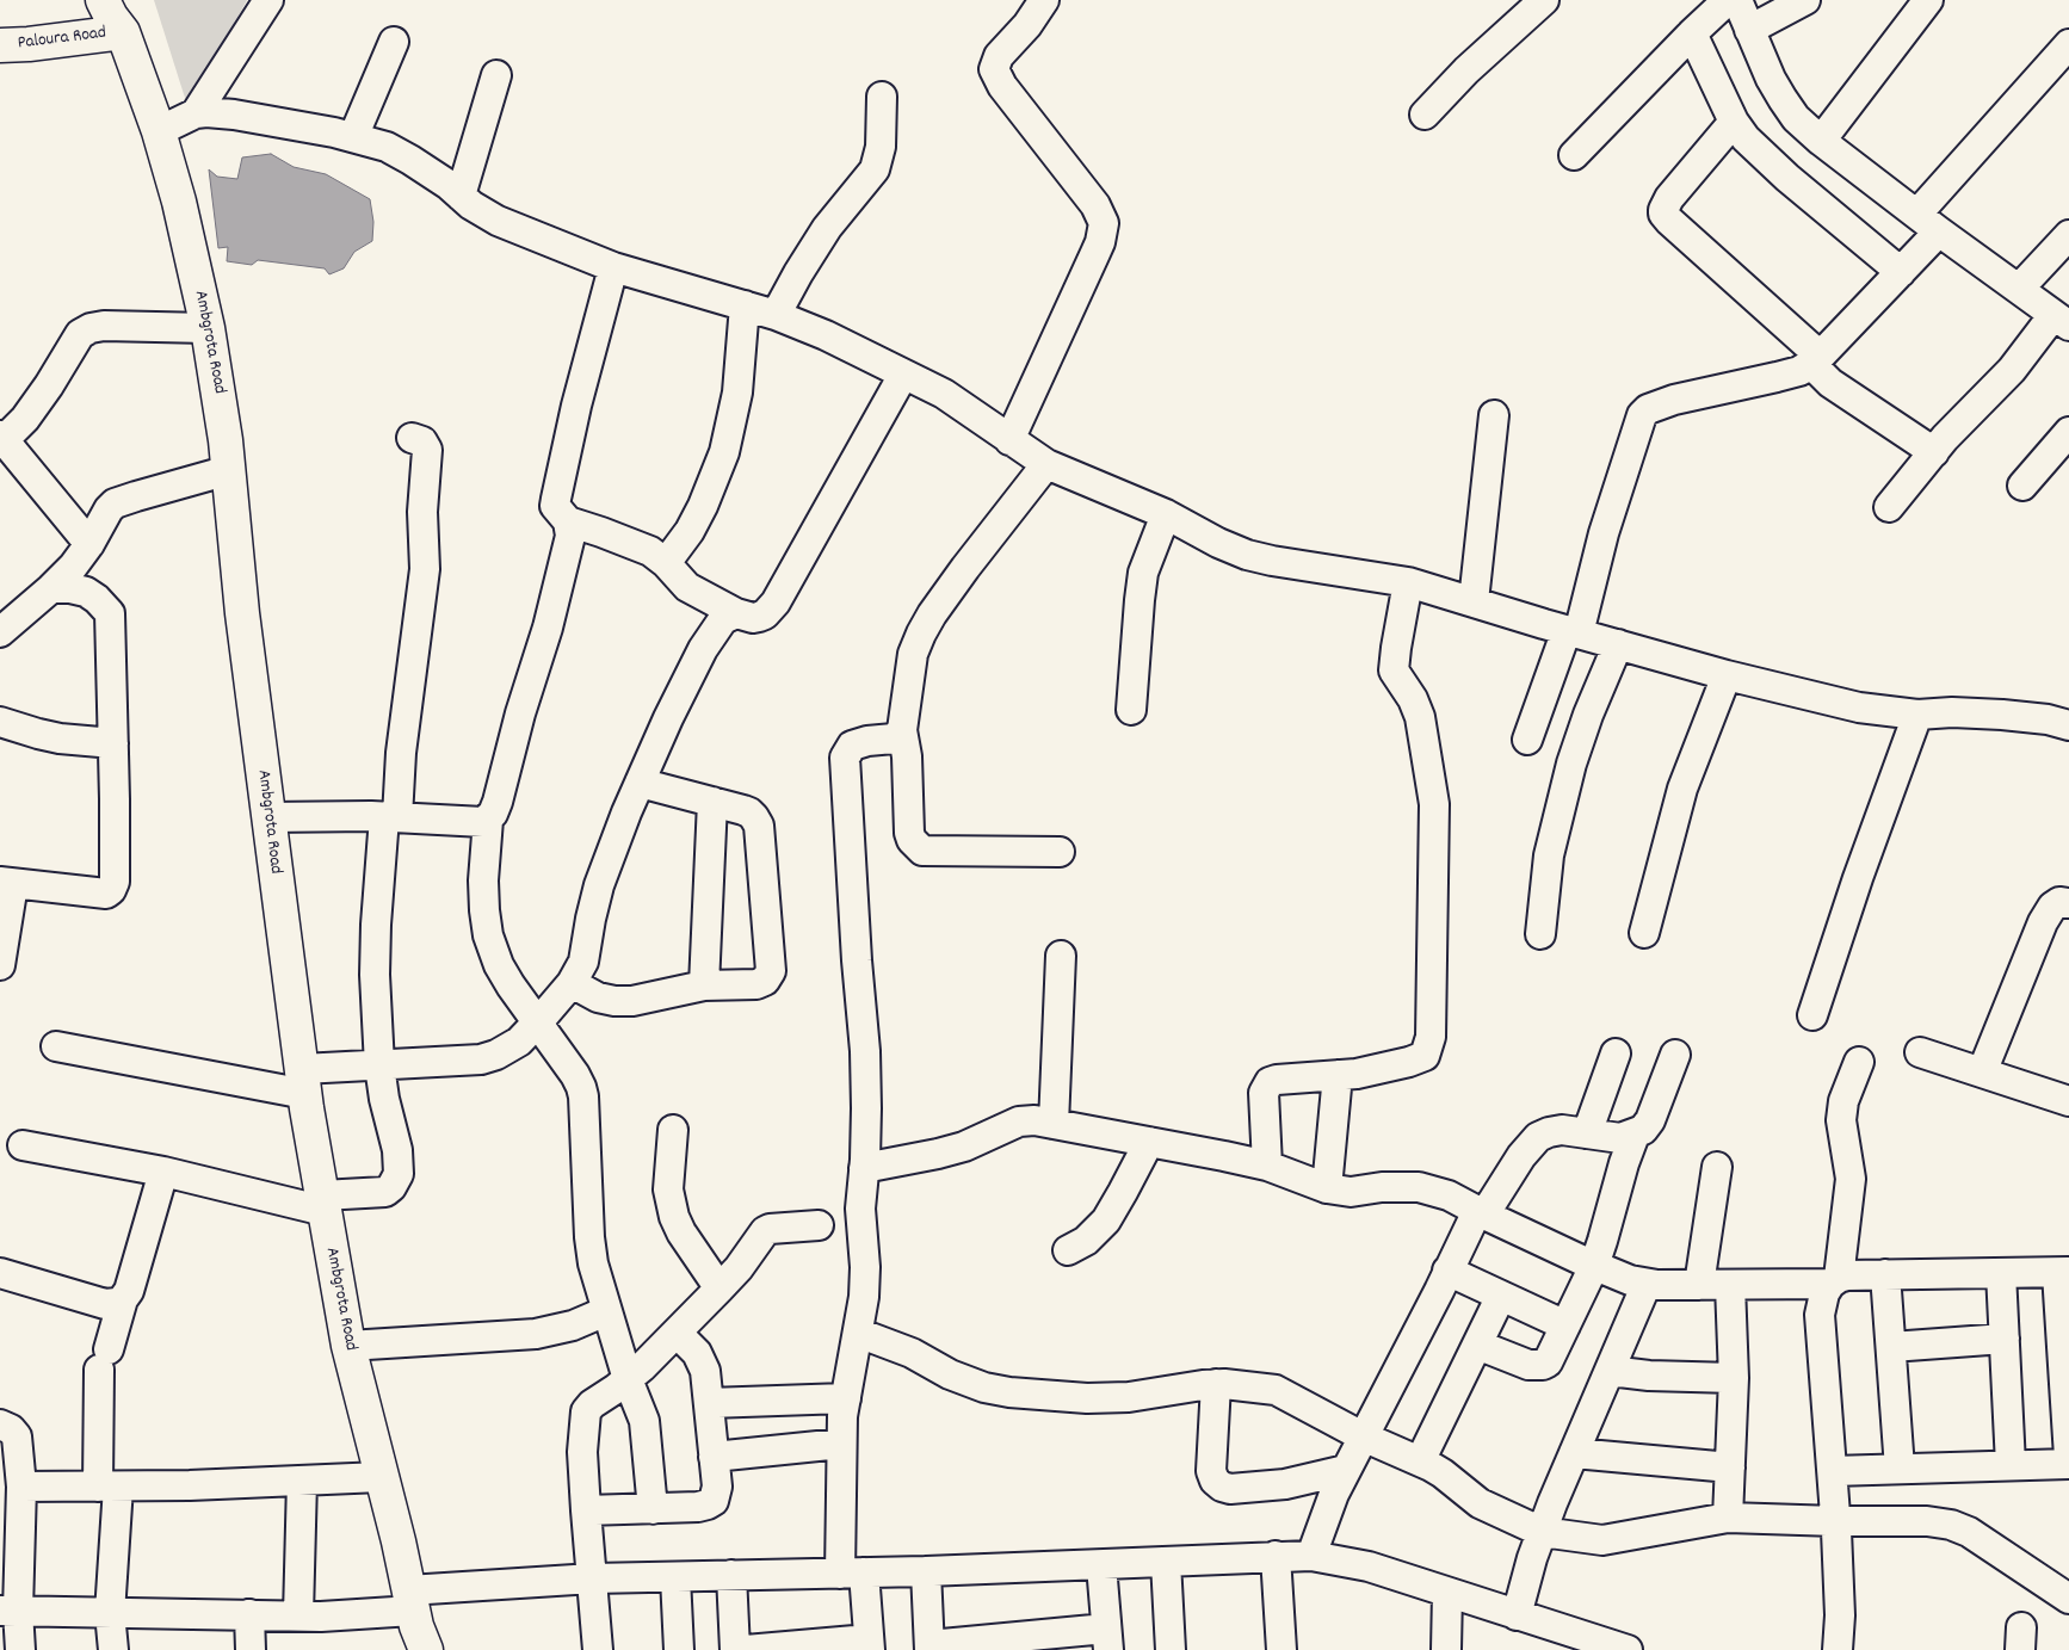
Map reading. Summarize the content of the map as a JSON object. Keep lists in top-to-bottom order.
{
  "streets": {
    "main road": ["Paloura Road", "Ambgrota Road"]
  },
  "crossings": [
    ["Paloura Road", "Ambgrota Road"]
  ]
}
